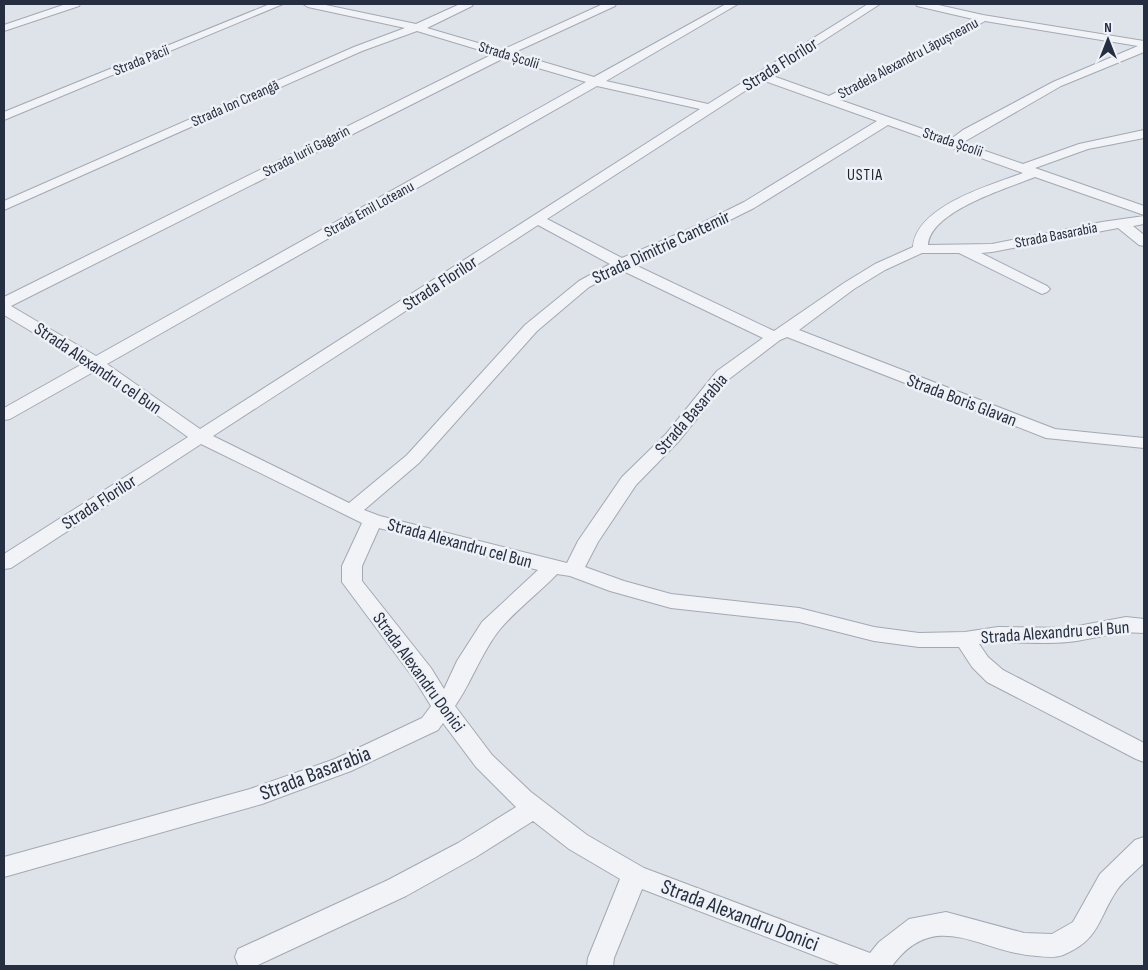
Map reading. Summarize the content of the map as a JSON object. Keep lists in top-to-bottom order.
{
  "streets": {
    "street": [
      "Strada Școlii",
      "Stradela Alexandru Lăpușneanu",
      "Strada Păcii",
      "Strada Florilor",
      "Strada Ion Creangă",
      "Strada Iurii Gagarin",
      "Strada Emil Loteanu",
      "Strada Basarabia",
      "Strada Dimitrie Cantemir",
      "Strada Alexandru cel Bun",
      "Strada Boris Glavan",
      "Strada Alexandru Donici"
    ]
  },
  "crossings": [
    ["Strada Școlii", "Stradela Alexandru Lăpușneanu"],
    ["Strada Școlii", "Strada Florilor"],
    ["Strada Școlii", "Strada Ion Creangă"],
    ["Strada Școlii", "Strada Iurii Gagarin"],
    ["Strada Școlii", "Strada Emil Loteanu"],
    ["Strada Școlii", "Strada Dimitrie Cantemir"],
    ["Strada Florilor", "Strada Alexandru cel Bun"],
    ["Strada Florilor", "Strada Boris Glavan"],
    ["Strada Emil Loteanu", "Strada Alexandru cel Bun"],
    ["Strada Basarabia", "Strada Alexandru cel Bun"],
    ["Strada Basarabia", "Strada Boris Glavan"],
    ["Strada Basarabia", "Strada Alexandru Donici"],
    ["Strada Dimitrie Cantemir", "Strada Alexandru cel Bun"],
    ["Strada Dimitrie Cantemir", "Strada Boris Glavan"],
    ["Strada Alexandru cel Bun", "Strada Alexandru Donici"]
  ],
  "districts": ["USTIA"],
  "north": "top"
}
